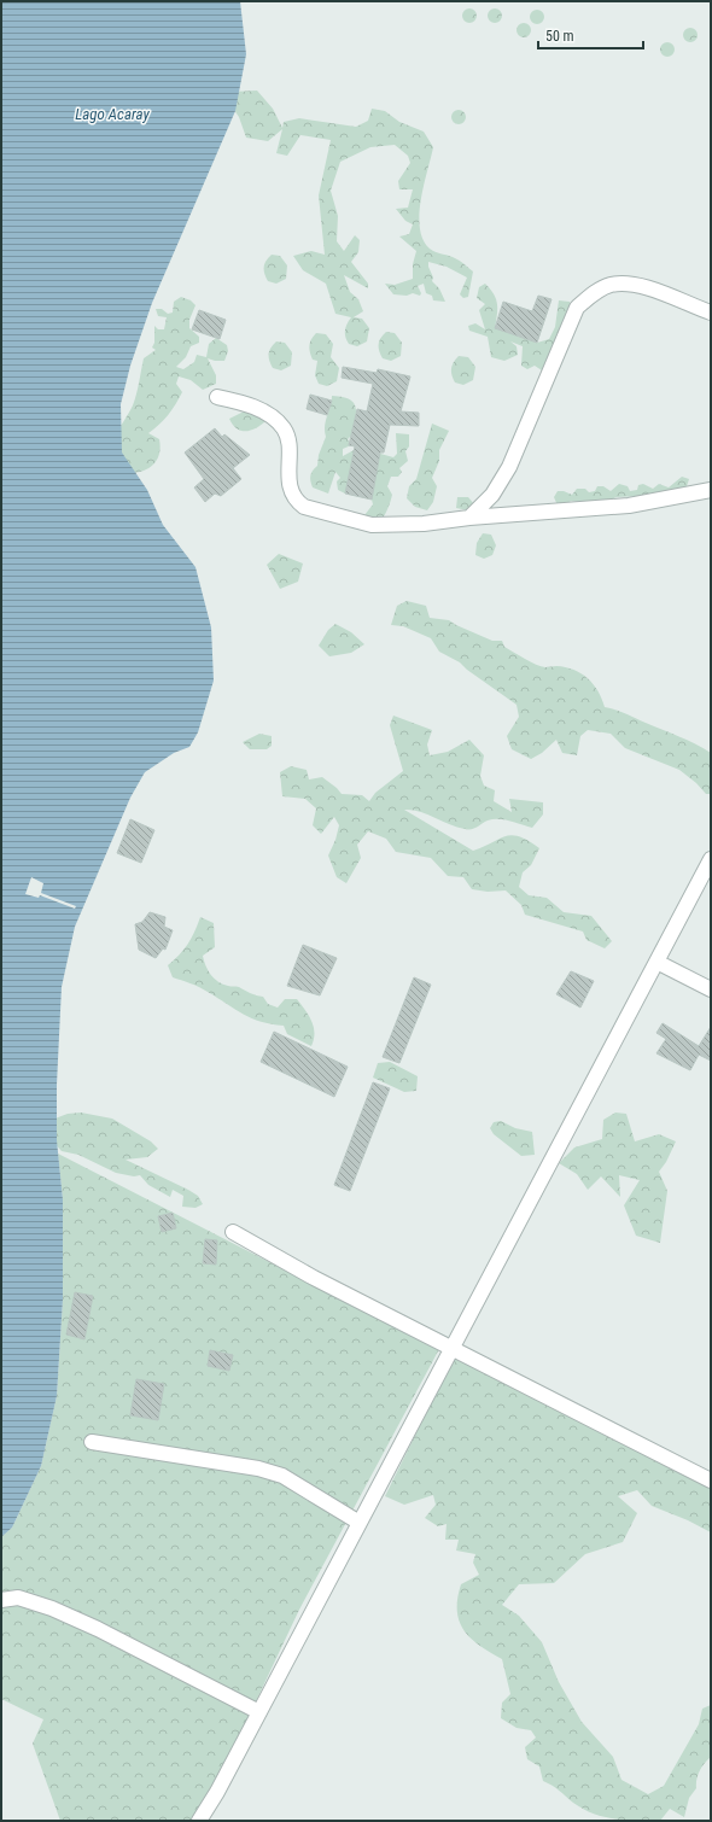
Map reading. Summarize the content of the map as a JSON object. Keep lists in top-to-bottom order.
{
  "water": ["Lago Acaray"],
  "scale_bar": "50 m"
}
